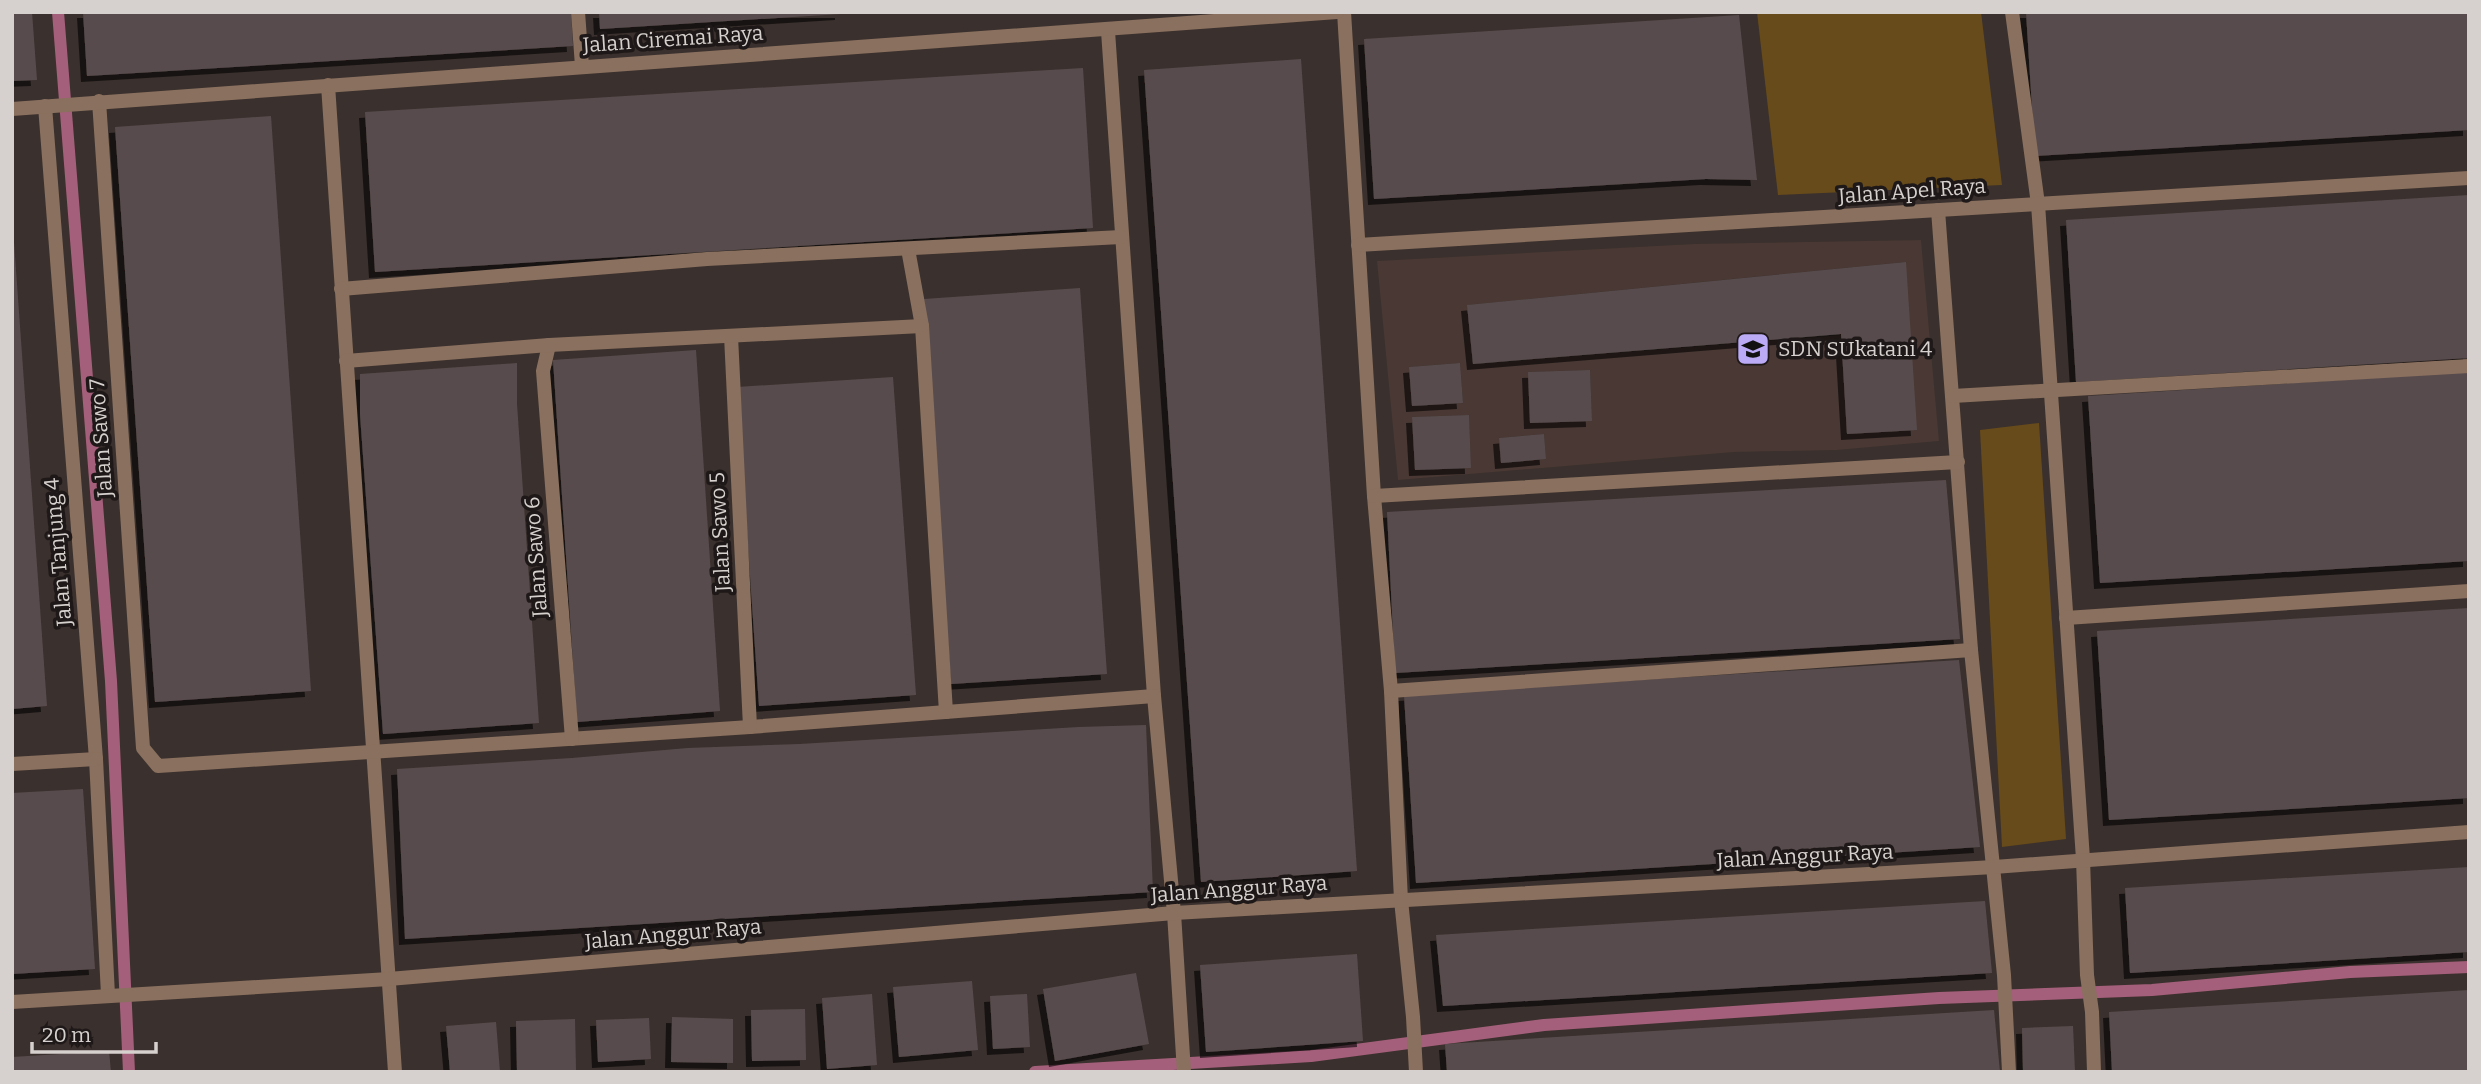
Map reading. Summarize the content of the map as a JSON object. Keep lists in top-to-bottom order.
{
  "streets": {
    "street": [
      "Jalan Ciremai Raya",
      "Jalan Apel Raya",
      "Jalan Sawo 7",
      "Jalan Sawo 5",
      "Jalan Tanjung 4",
      "Jalan Sawo 6",
      "Jalan Anggur Raya"
    ]
  },
  "crossings": [
    ["Jalan Ciremai Raya", "Jalan Sawo 7"],
    ["Jalan Ciremai Raya", "Jalan Tanjung 4"],
    ["Jalan Tanjung 4", "Jalan Anggur Raya"]
  ],
  "places": {
    "school or university": ["SDN SUkatani 4"]
  },
  "scale_bar": "20 m"
}
